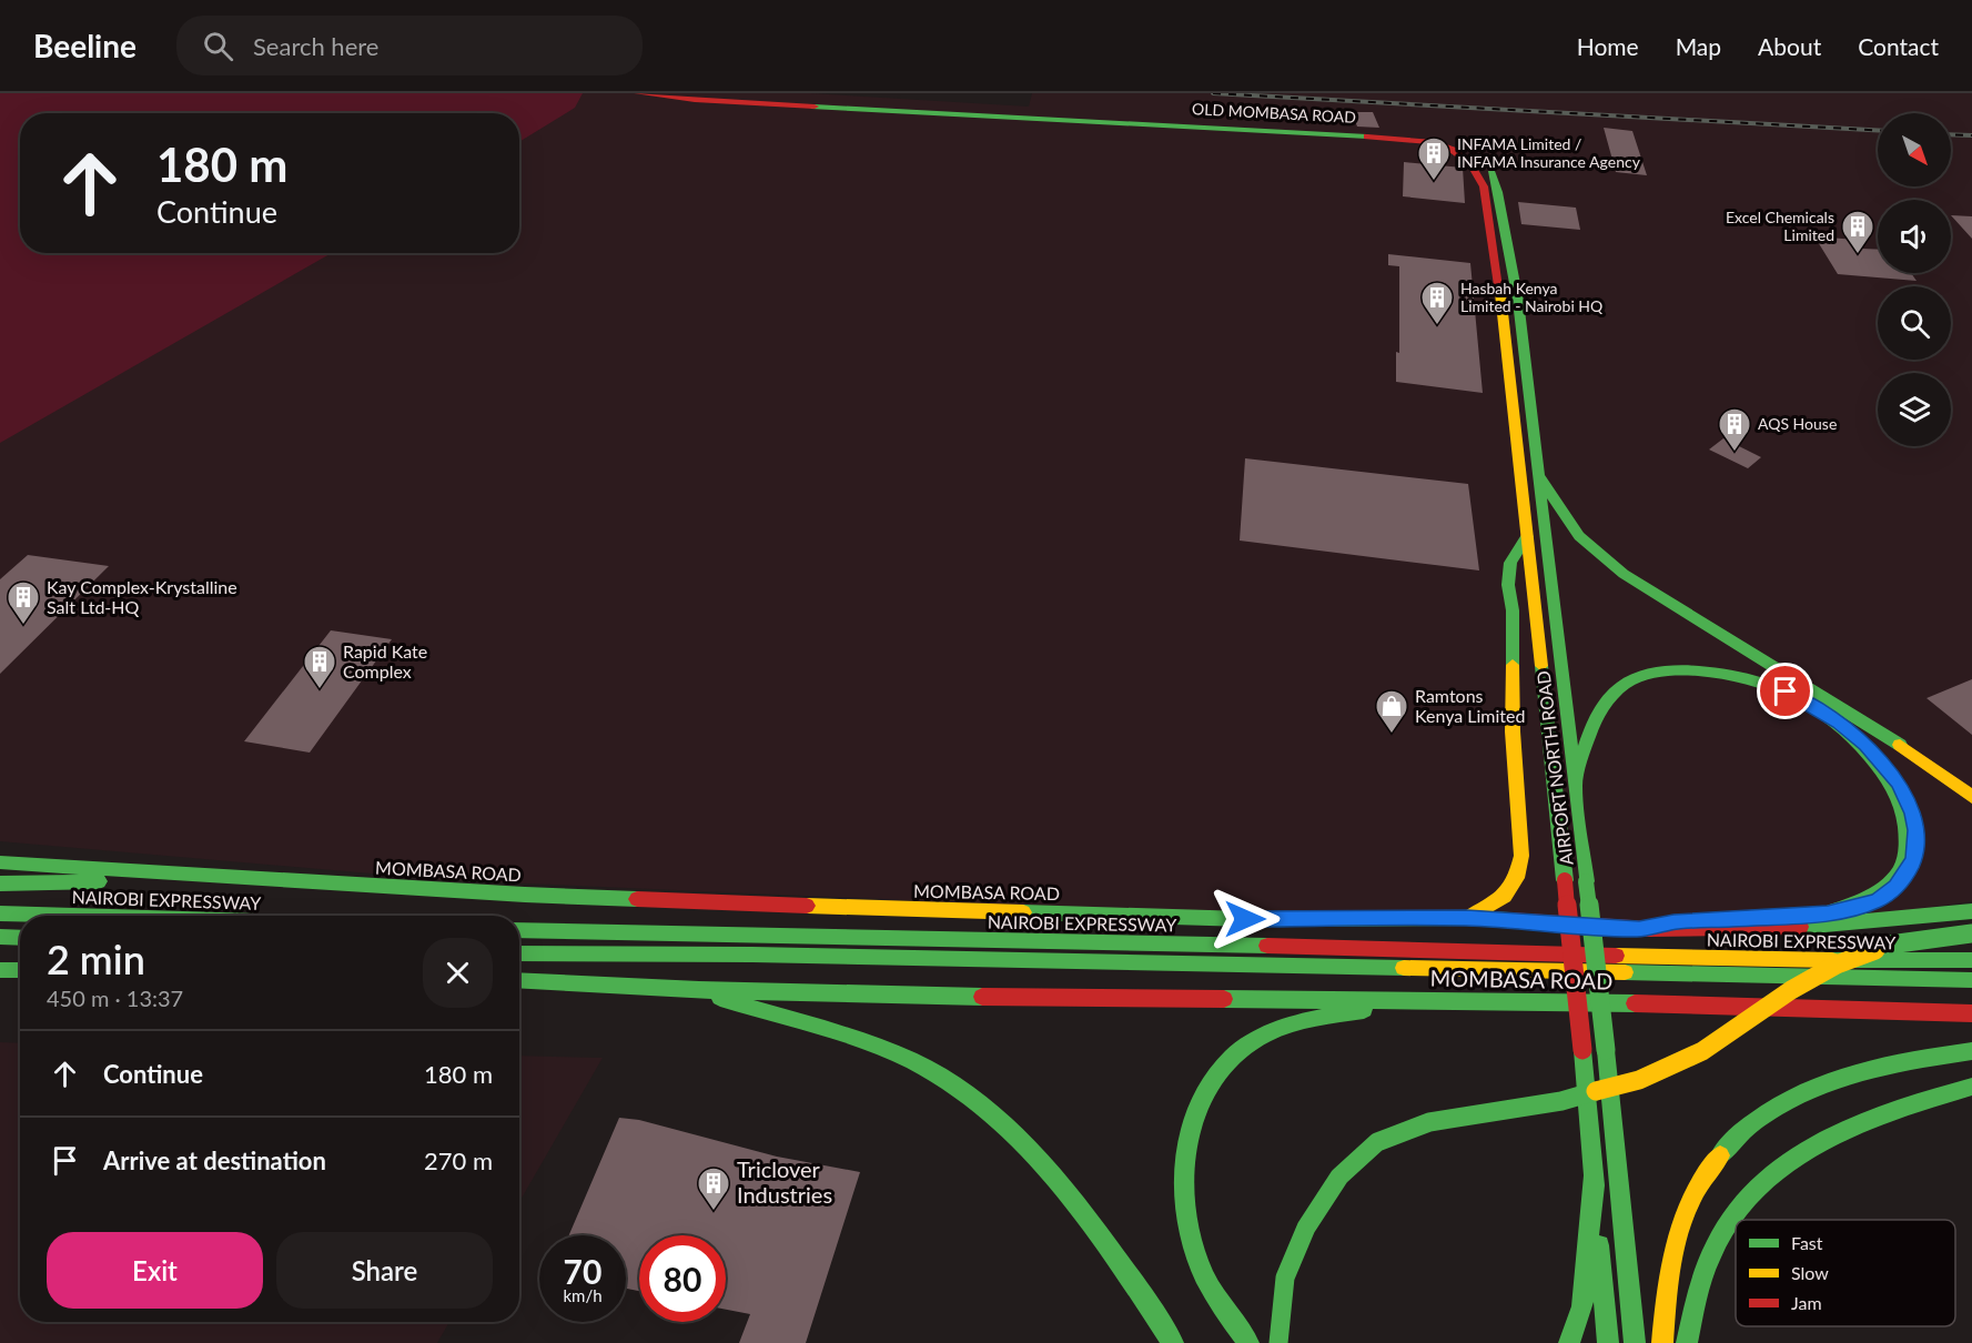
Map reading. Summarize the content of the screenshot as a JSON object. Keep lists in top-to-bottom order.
{
  "streets": {
    "main road": [
      "OLD MOMBASA ROAD",
      "AIRPORT NORTH ROAD",
      "MOMBASA ROAD",
      "NAIROBI EXPRESSWAY"
    ]
  },
  "crossings": [
    ["OLD MOMBASA ROAD", "AIRPORT NORTH ROAD"]
  ],
  "places": {
    "building": [
      "INFAMA Limited / INFAMA Insurance Agency",
      "Excel Chemicals Limited",
      "Hasbah Kenya Limited - Nairobi HQ",
      "AQS House",
      "Kay Complex-Krystalline Salt Ltd-HQ",
      "Rapid Kate Complex",
      "Triclover Industries"
    ],
    "shop": ["Ramtons Kenya Limited"]
  },
  "legend": ["Fast", "Slow", "Jam"],
  "north": "bottom right",
  "page": {
    "header": "Beeline",
    "search": "Search here",
    "nav": [
      "Home",
      "Map",
      "About",
      "Contact"
    ],
    "turn": ["180 m", "Continue"],
    "heading": ["2 min", "450 m · 13:37"],
    "list": [
      {
        "name": "Continue",
        "value": "180 m"
      },
      {
        "name": "Arrive at destination",
        "value": "270 m"
      }
    ],
    "buttons": ["Exit", "Share"],
    "speed": "70 km/h",
    "limit": "80"
  }
}
